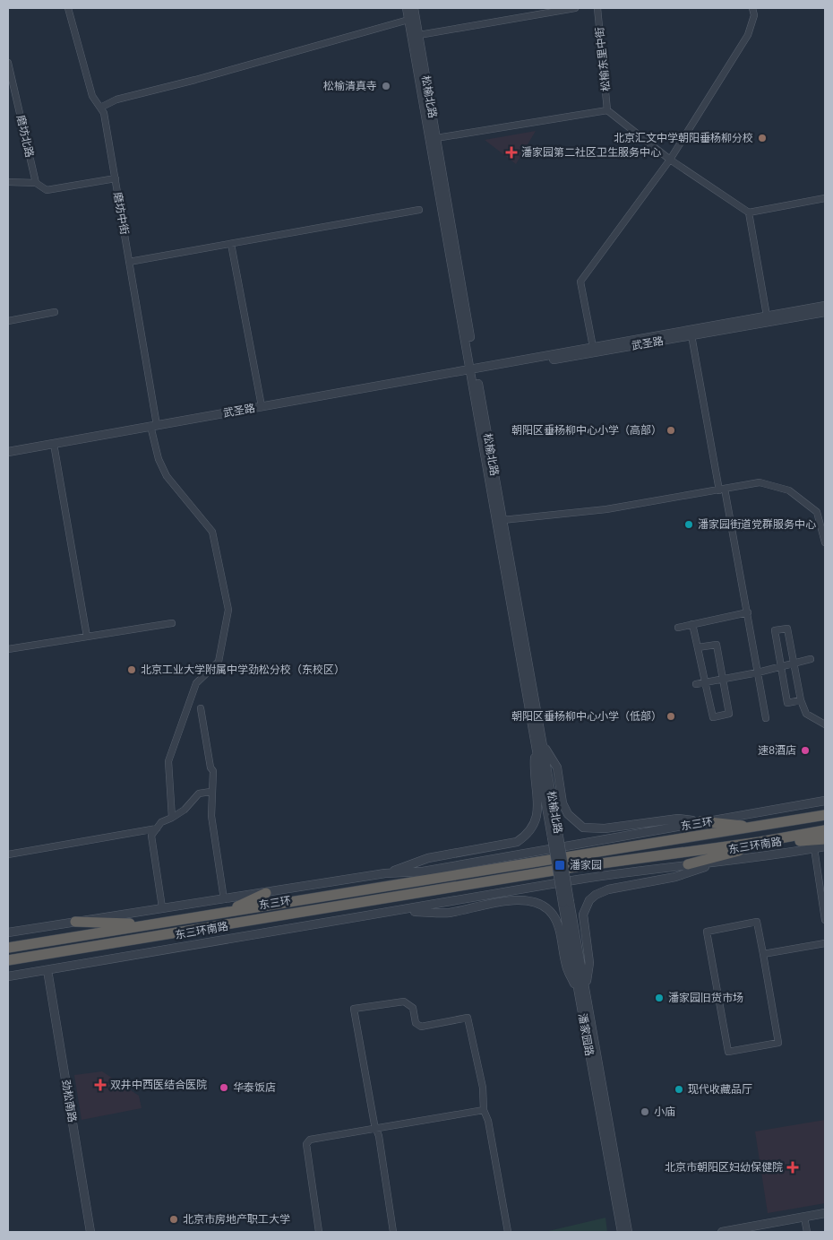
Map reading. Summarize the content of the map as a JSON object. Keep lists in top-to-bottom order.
{
  "streets": {
    "highway": ["东三环"],
    "street": [
      "松榆东里中街",
      "松榆北路",
      "磨坊北路",
      "磨坊中街",
      "武圣路",
      "东三环南路",
      "潘家园路",
      "劲松南路"
    ]
  },
  "crossings": [
    ["松榆北路", "武圣路"],
    ["松榆北路", "潘家园路"],
    ["磨坊中街", "武圣路"],
    ["东三环南路", "劲松南路"]
  ],
  "places": {
    "other": [
      "松榆清真寺",
      "北京汇文中学朝阳垂杨柳分校",
      "朝阳区垂杨柳中心小学（高部）",
      "潘家园街道党群服务中心",
      "北京工业大学附属中学劲松分校（东校区）",
      "朝阳区垂杨柳中心小学（低部）",
      "速8酒店",
      "潘家园旧货市场",
      "华泰饭店",
      "现代收藏品厅",
      "小庙",
      "北京市房地产职工大学"
    ],
    "health": ["潘家园第二社区卫生服务中心", "双井中西医结合医院", "北京市朝阳区妇幼保健院"],
    "transit": ["潘家园"]
  }
}
